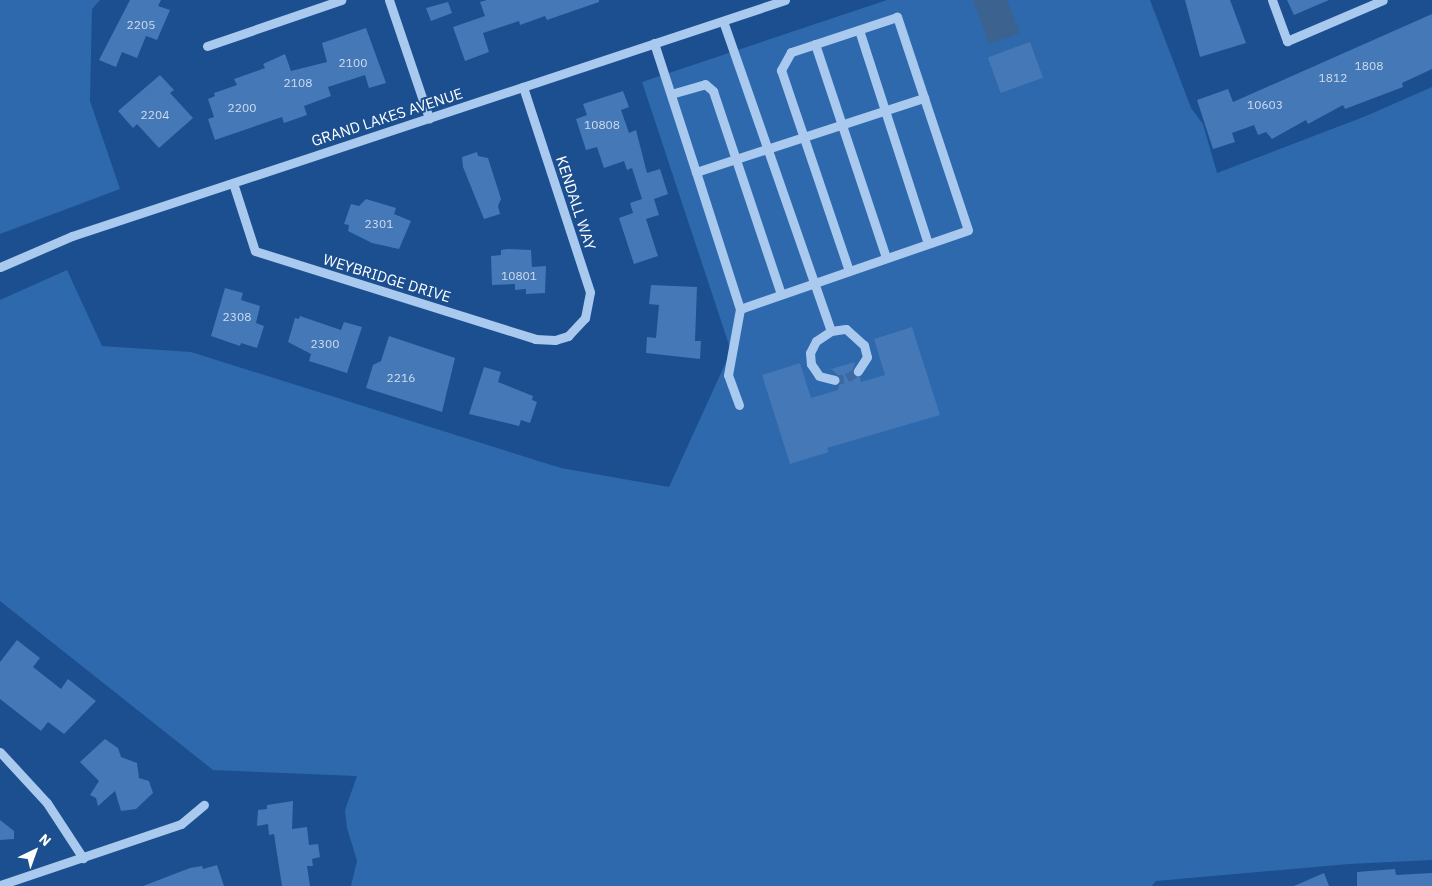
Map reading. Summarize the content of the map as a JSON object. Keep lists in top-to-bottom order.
{
  "streets": {
    "street": ["GRAND LAKES AVENUE", "KENDALL WAY", "WEYBRIDGE DRIVE"]
  },
  "crossings": [
    ["GRAND LAKES AVENUE", "KENDALL WAY"],
    ["GRAND LAKES AVENUE", "WEYBRIDGE DRIVE"],
    ["KENDALL WAY", "WEYBRIDGE DRIVE"]
  ],
  "house_numbers": [
    "2205",
    "2100",
    "1808",
    "1812",
    "2108",
    "10603",
    "2200",
    "2204",
    "10808",
    "2301",
    "10801",
    "2308",
    "2300",
    "2216"
  ],
  "north": "top right"
}
